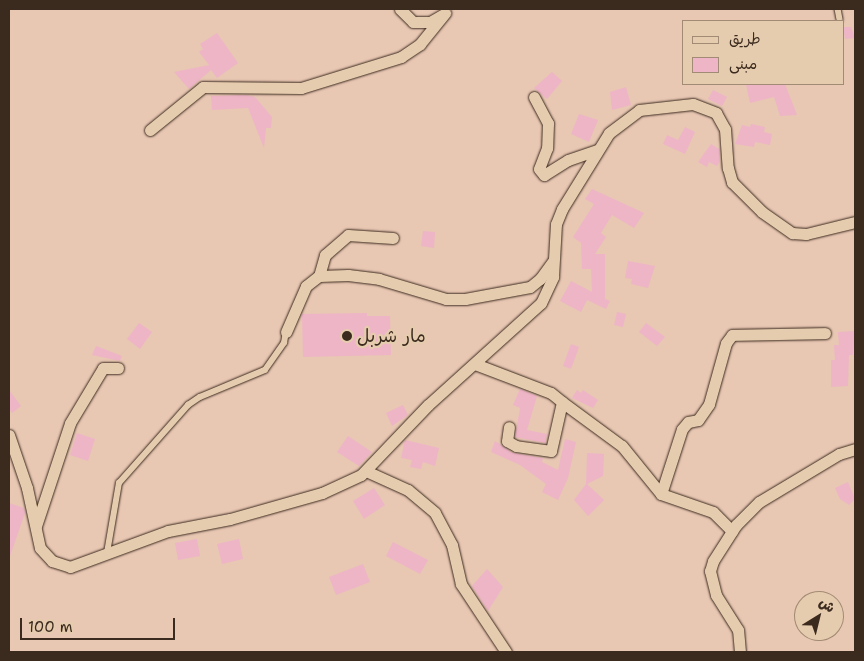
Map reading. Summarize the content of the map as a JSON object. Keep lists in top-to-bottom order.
{
  "places": ["مار شربل"],
  "legend": ["طريق", "مبنى"],
  "scale_bar": "100 m",
  "north": "top right"
}
